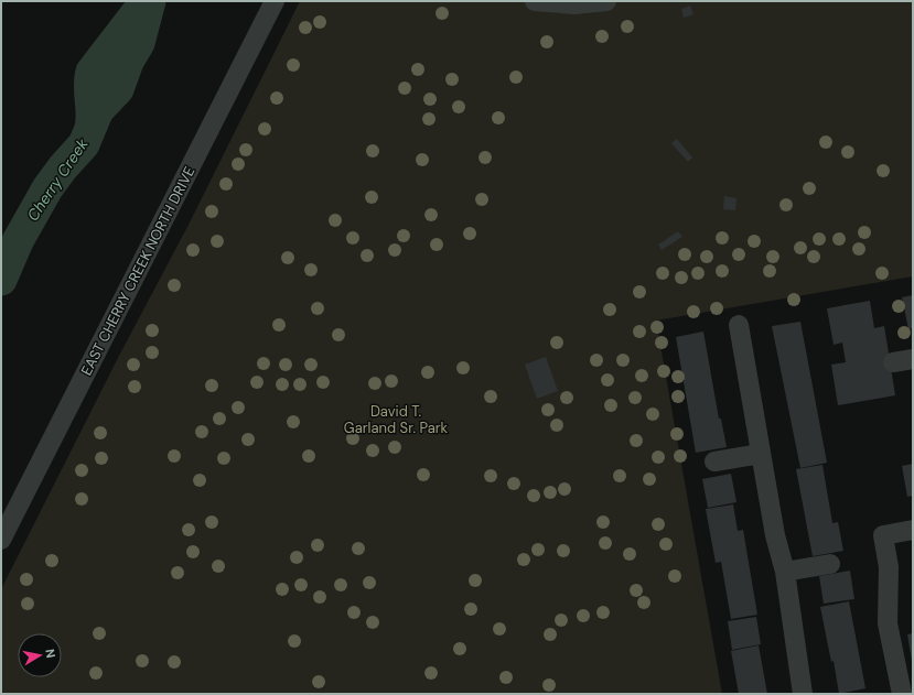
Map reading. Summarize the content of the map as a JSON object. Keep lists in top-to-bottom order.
{
  "streets": {
    "street": ["EAST CHERRY CREEK NORTH DRIVE"]
  },
  "water": ["Cherry Creek"],
  "parks": ["David T. Garland Sr. Park"],
  "north": "right"
}
